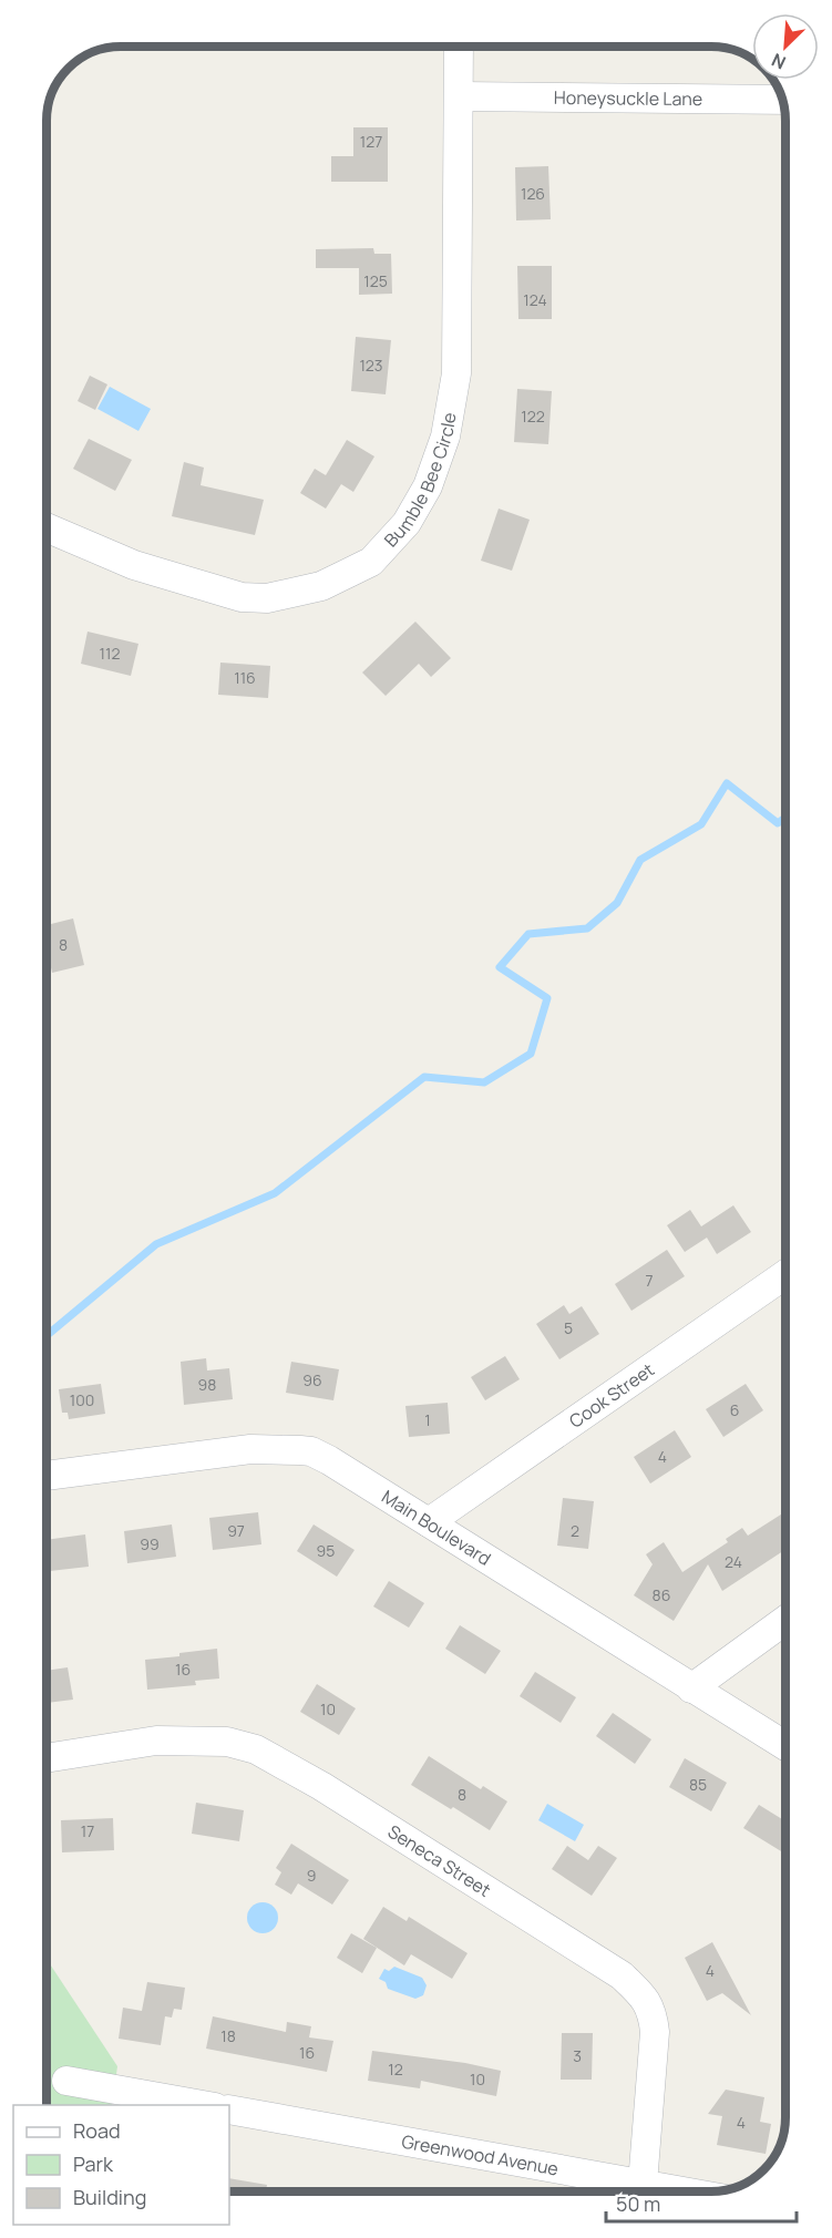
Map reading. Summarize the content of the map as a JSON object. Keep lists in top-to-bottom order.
{
  "streets": {
    "street": [
      "Honeysuckle Lane",
      "Bumble Bee Circle",
      "Cook Street",
      "Main Boulevard",
      "Seneca Street",
      "Greenwood Avenue"
    ]
  },
  "crossings": [
    ["Honeysuckle Lane", "Bumble Bee Circle"],
    ["Cook Street", "Main Boulevard"],
    ["Seneca Street", "Greenwood Avenue"]
  ],
  "house_numbers": [
    "127",
    "126",
    "125",
    "124",
    "123",
    "122",
    "112",
    "116",
    "8",
    "7",
    "5",
    "96",
    "98",
    "100",
    "6",
    "1",
    "4",
    "97",
    "2",
    "99",
    "95",
    "24",
    "86",
    "16",
    "10",
    "85",
    "8",
    "17",
    "9",
    "4",
    "18",
    "16",
    "3",
    "12",
    "10",
    "4"
  ],
  "legend": ["Road", "Park", "Building"],
  "scale_bar": "50 m",
  "north": "bottom left"
}
